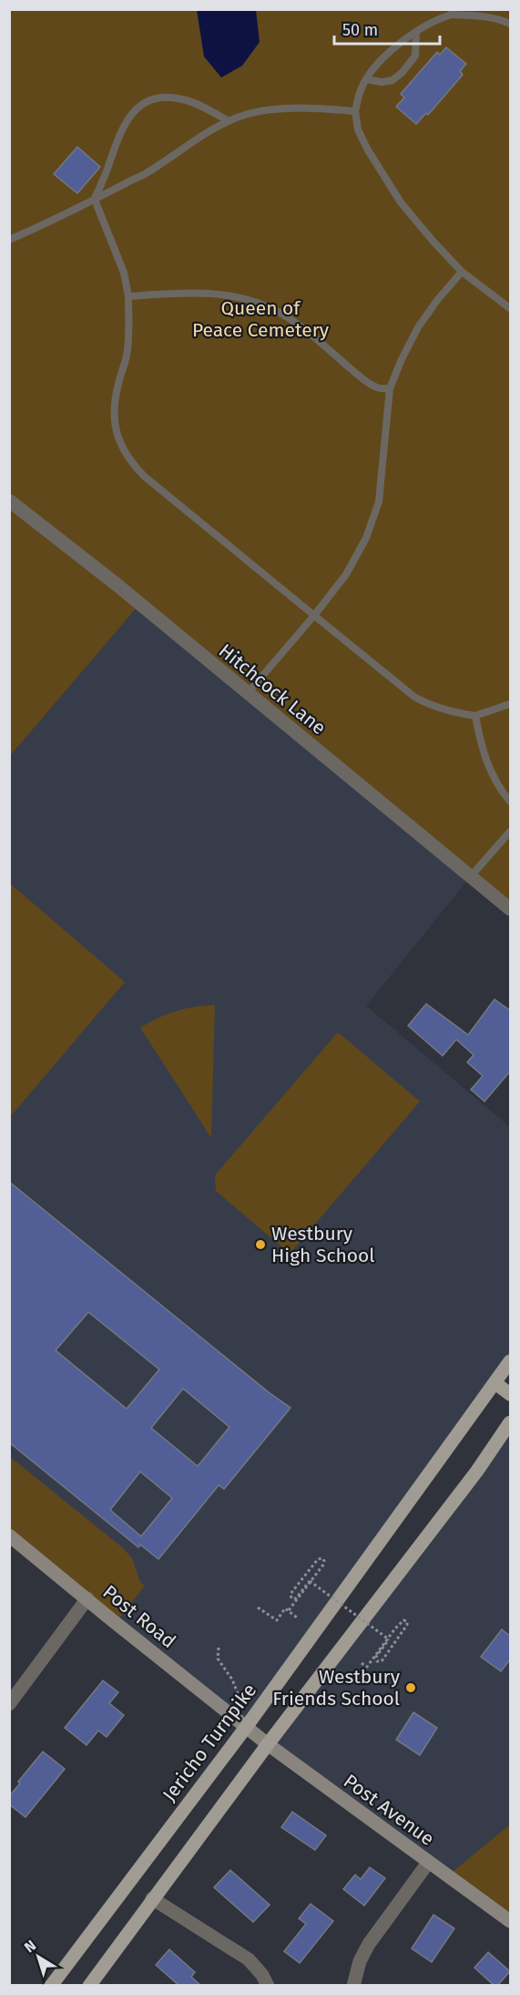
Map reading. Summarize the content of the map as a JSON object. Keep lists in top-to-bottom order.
{
  "streets": {
    "main road": ["Post Road", "Jericho Turnpike", "Post Avenue"],
    "street": ["Hitchcock Lane"]
  },
  "crossings": [
    ["Post Road", "Jericho Turnpike"],
    ["Post Road", "Post Avenue"],
    ["Jericho Turnpike", "Post Avenue"]
  ],
  "parks": ["Queen of Peace Cemetery"],
  "places": ["Westbury High School", "Westbury Friends School"],
  "scale_bar": "50 m",
  "north": "top left"
}
